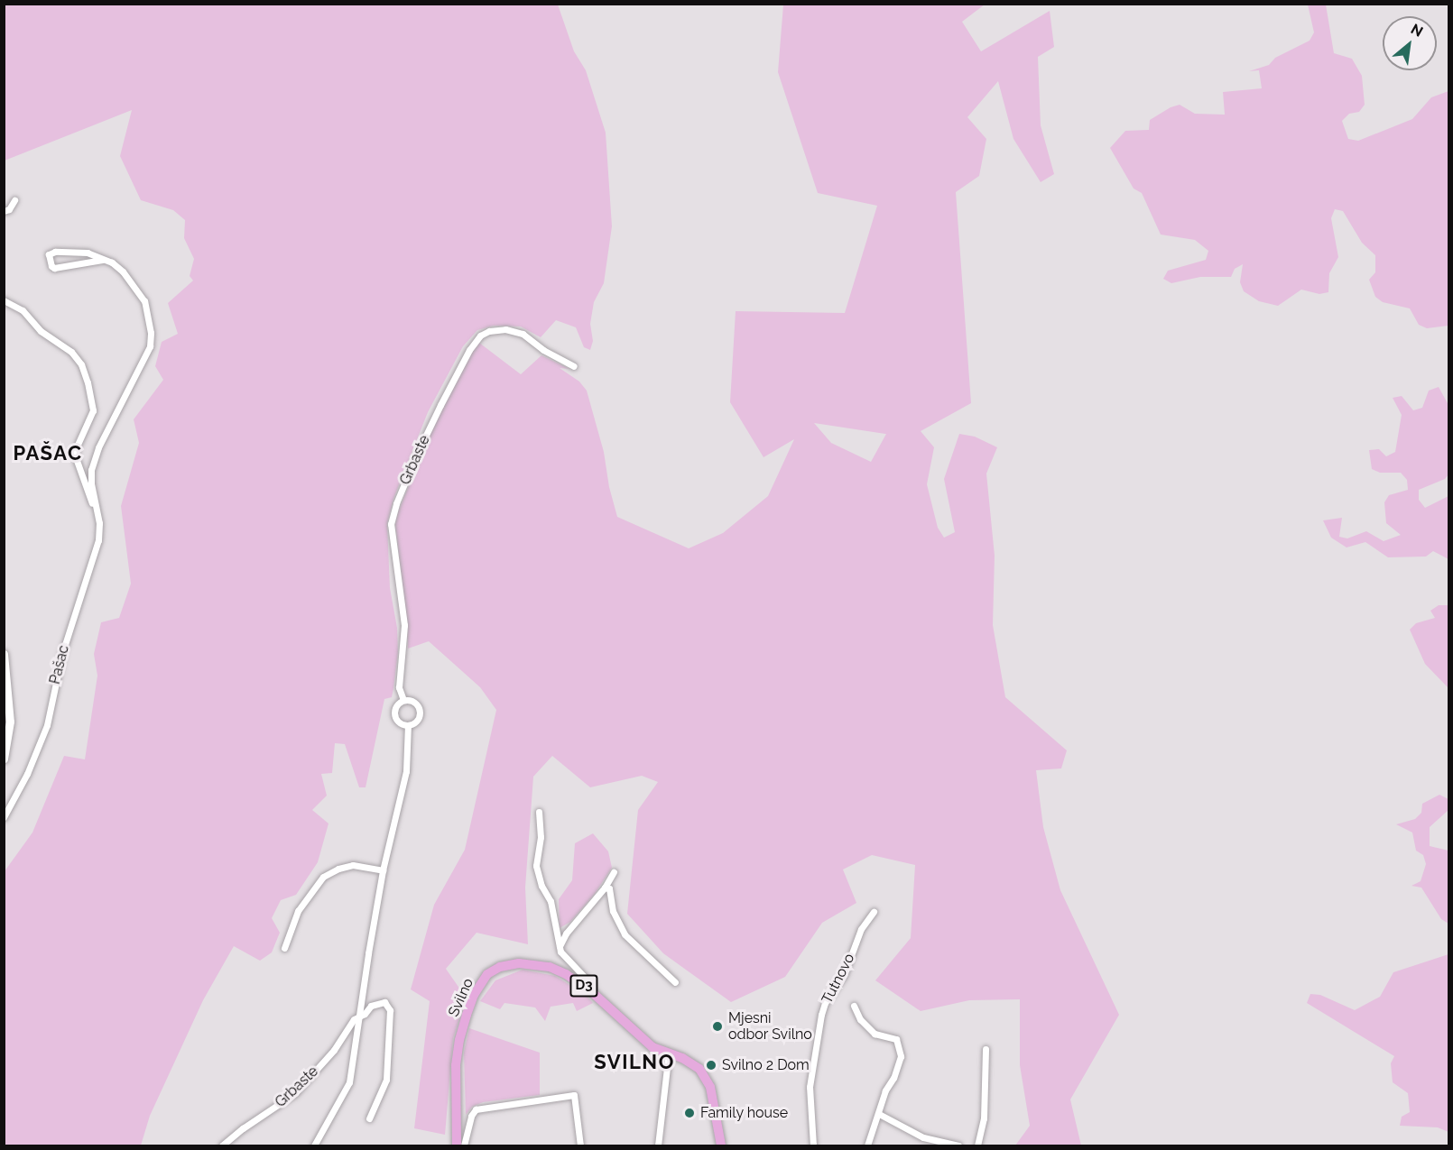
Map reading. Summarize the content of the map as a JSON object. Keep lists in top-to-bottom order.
{
  "streets": {
    "main road": ["D3", "Svilno"],
    "street": ["Grbaste", "Pašac", "Tutnovo"]
  },
  "districts": ["PAŠAC", "SVILNO"],
  "places": ["Mjesni odbor Svilno", "Svilno 2 Dom", "Family house"],
  "north": "top right"
}
